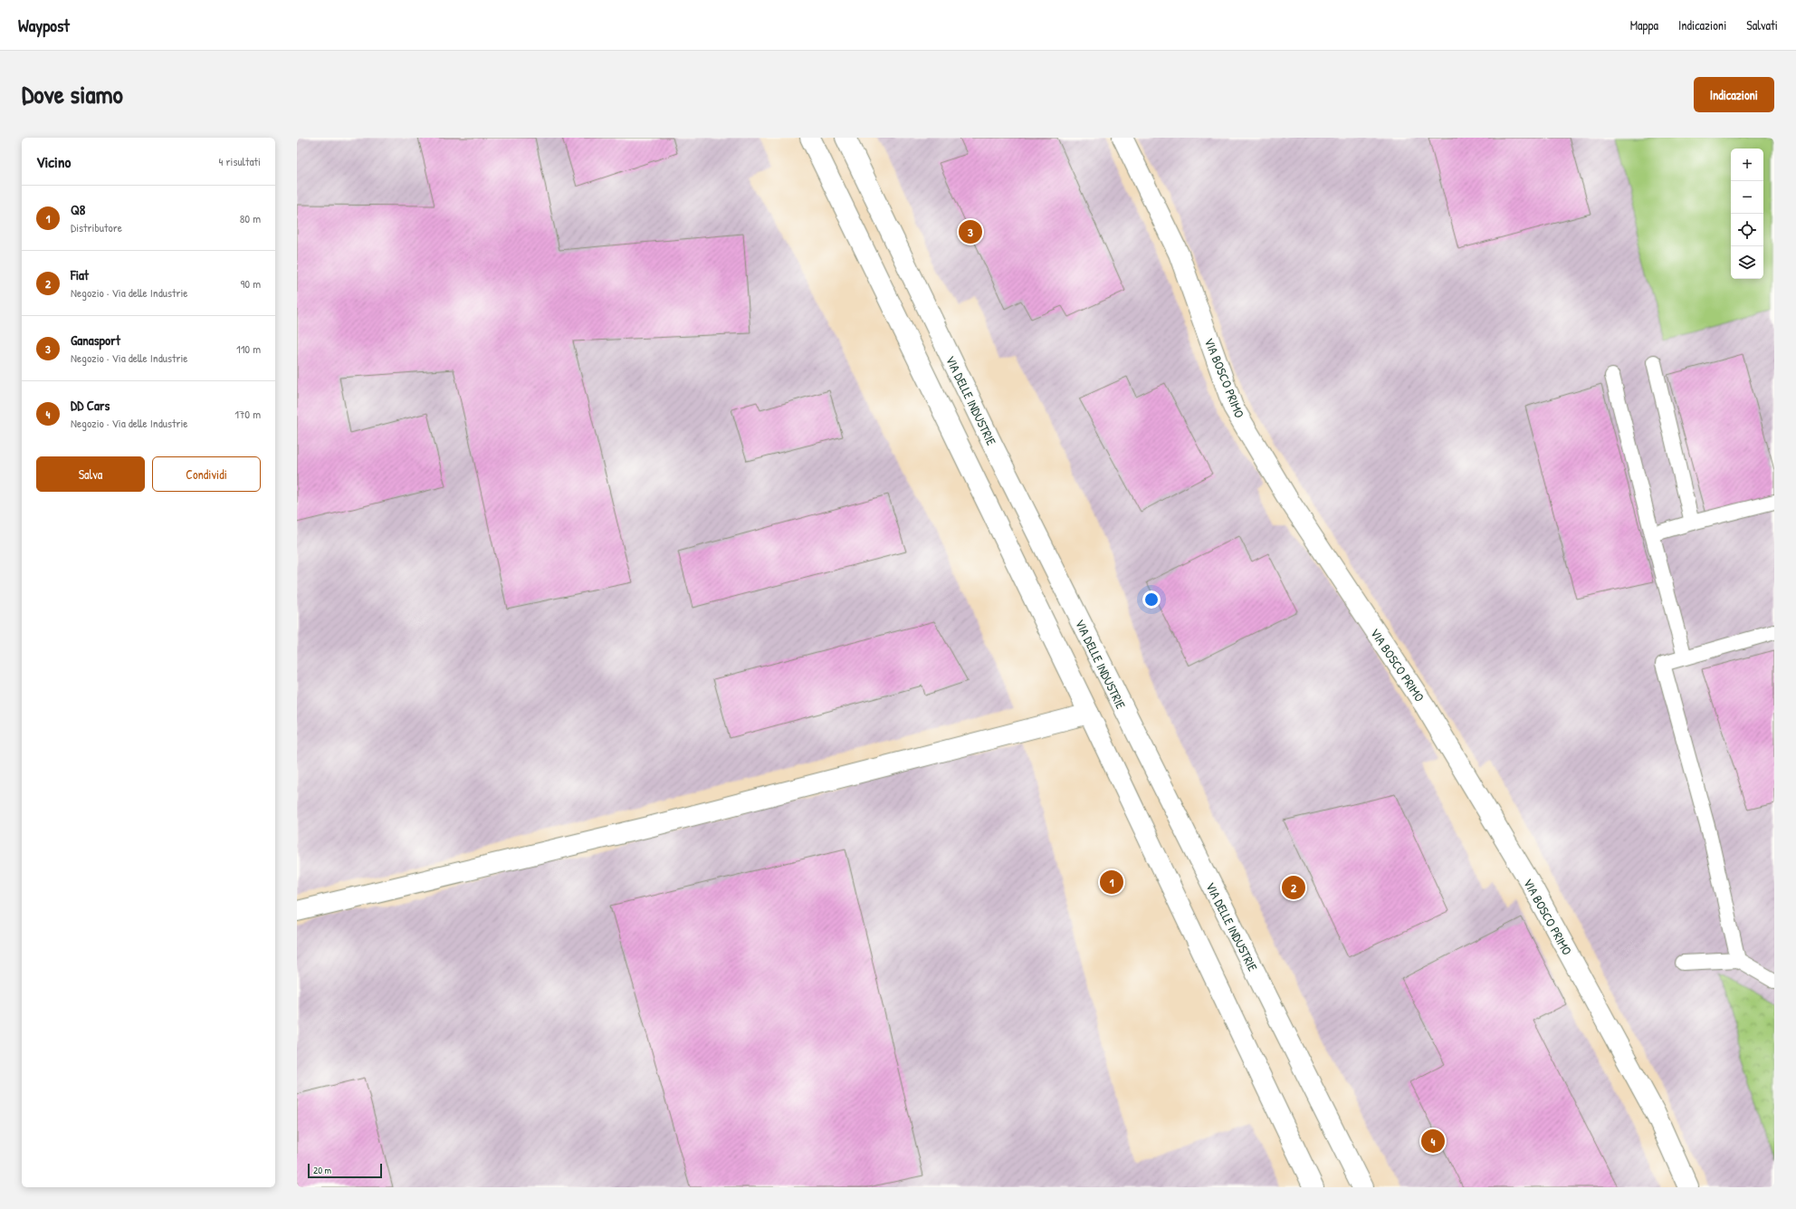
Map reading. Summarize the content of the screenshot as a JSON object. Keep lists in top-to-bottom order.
{
  "streets": {
    "street": ["VIA BOSCO PRIMO", "VIA DELLE INDUSTRIE"]
  },
  "scale_bar": "20 m",
  "page": {
    "header": "Waypost",
    "nav": ["Mappa", "Indicazioni", "Salvati"],
    "title": "Dove siamo",
    "buttons": [
      "Indicazioni",
      ["Salva", "Condividi"]
    ],
    "heading": ["Vicino", "4 risultati"],
    "map_buttons": ["+", "−"],
    "list": [
      {
        "mark": "1",
        "name": "Q8",
        "note": "Distributore",
        "value": "80 m"
      },
      {
        "mark": "2",
        "name": "Fiat",
        "note": "Negozio · Via delle Industrie",
        "value": "90 m"
      },
      {
        "mark": "3",
        "name": "Ganasport",
        "note": "Negozio · Via delle Industrie",
        "value": "110 m"
      },
      {
        "mark": "4",
        "name": "DD Cars",
        "note": "Negozio · Via delle Industrie",
        "value": "170 m"
      }
    ],
    "pins": [
      "3",
      "1",
      "2",
      "4"
    ],
    "scale": "20 m"
  }
}
